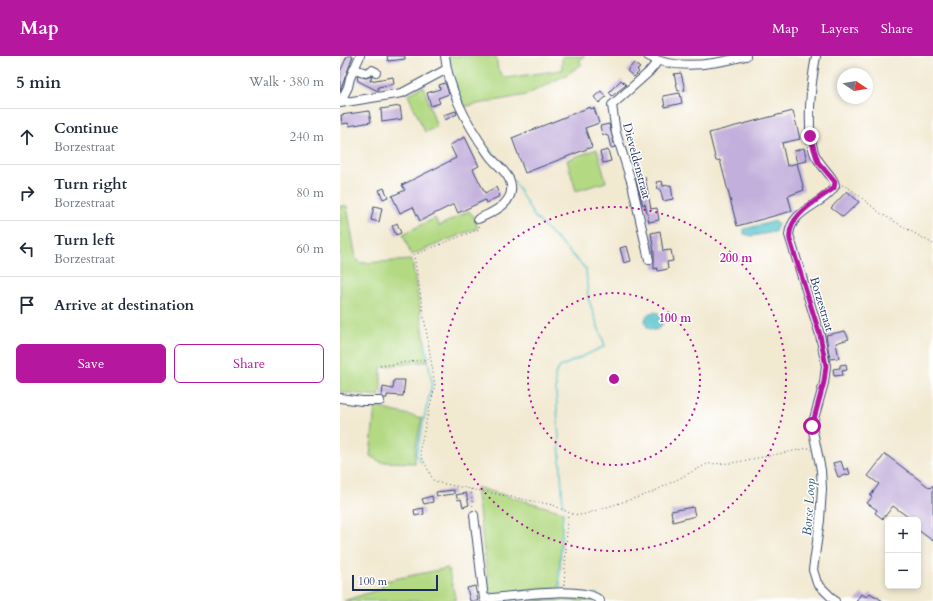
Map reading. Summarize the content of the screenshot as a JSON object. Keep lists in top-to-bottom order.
{
  "streets": {
    "street": ["Dieveldenstraat", "Borzestraat"]
  },
  "water": ["Borse Loop"],
  "scale_bar": "100 m",
  "north": "right",
  "page": {
    "header": "Map",
    "nav": ["Map", "Layers", "Share"],
    "heading": ["5 min", "Walk · 380 m"],
    "list": [
      ["Continue", "Borzestraat", "240 m"],
      ["Turn right", "Borzestraat", "80 m"],
      ["Turn left", "Borzestraat", "60 m"],
      "Arrive at destination"
    ],
    "buttons": ["Save", "Share"],
    "map_buttons": ["+", "−"],
    "scale": "100 m"
  },
  "rings": ["200 m", "100 m"]
}
